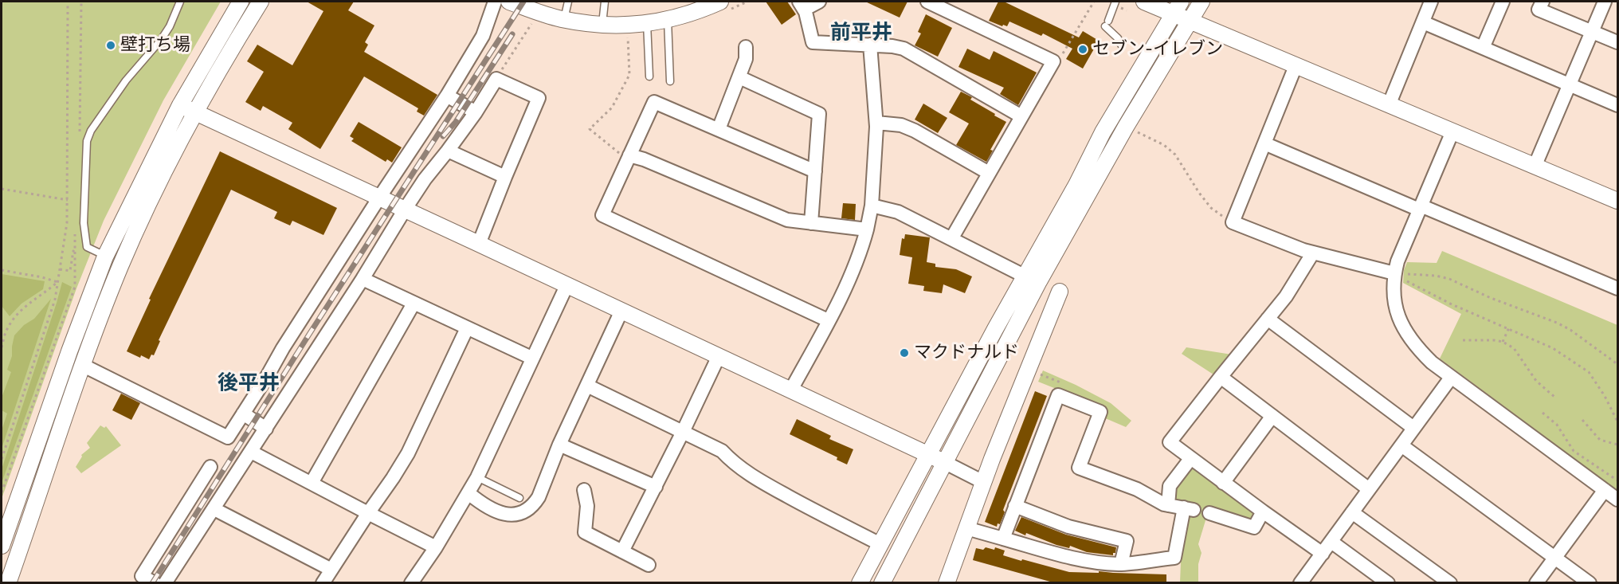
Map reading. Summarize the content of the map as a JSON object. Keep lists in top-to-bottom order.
{
  "districts": ["前平井", "後平井"],
  "places": ["壁打ち場", "セブン-イレブン", "マクドナルド"]
}
